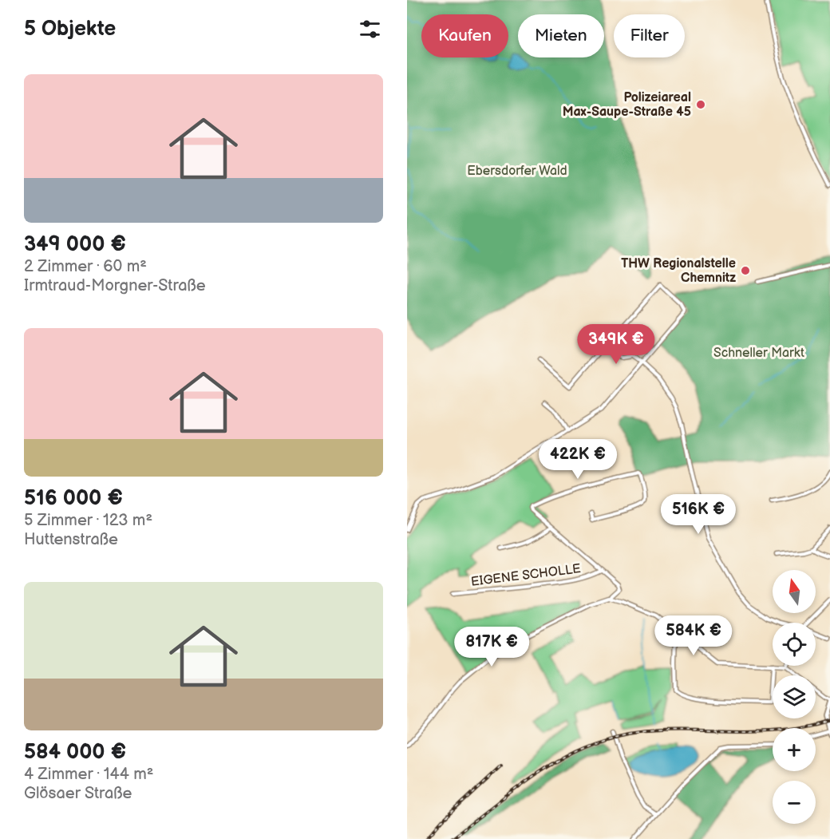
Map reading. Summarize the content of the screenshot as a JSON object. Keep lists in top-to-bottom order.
{
  "streets": {
    "street": ["EIGENE SCHOLLE"]
  },
  "parks": ["Ebersdorfer Wald", "Schneller Markt"],
  "places": ["Polizeiareal Max-Saupe-Straße 45", "THW Regionalstelle Chemnitz"],
  "north": "top",
  "page": {
    "heading": "5 Objekte",
    "chip": ["Kaufen", "Mieten", "Filter"],
    "list": [
      {
        "name": "349 000 €",
        "note": "2 Zimmer · 60 m² · Irmtraud-Morgner-Straße"
      },
      {
        "name": "516 000 €",
        "note": "5 Zimmer · 123 m² · Huttenstraße"
      },
      {
        "name": "584 000 €",
        "note": "4 Zimmer · 144 m² · Glösaer Straße"
      }
    ],
    "price": [
      "349K €",
      "422K €",
      "516K €",
      "584K €",
      "817K €"
    ],
    "map_buttons": ["+", "−"]
  }
}
